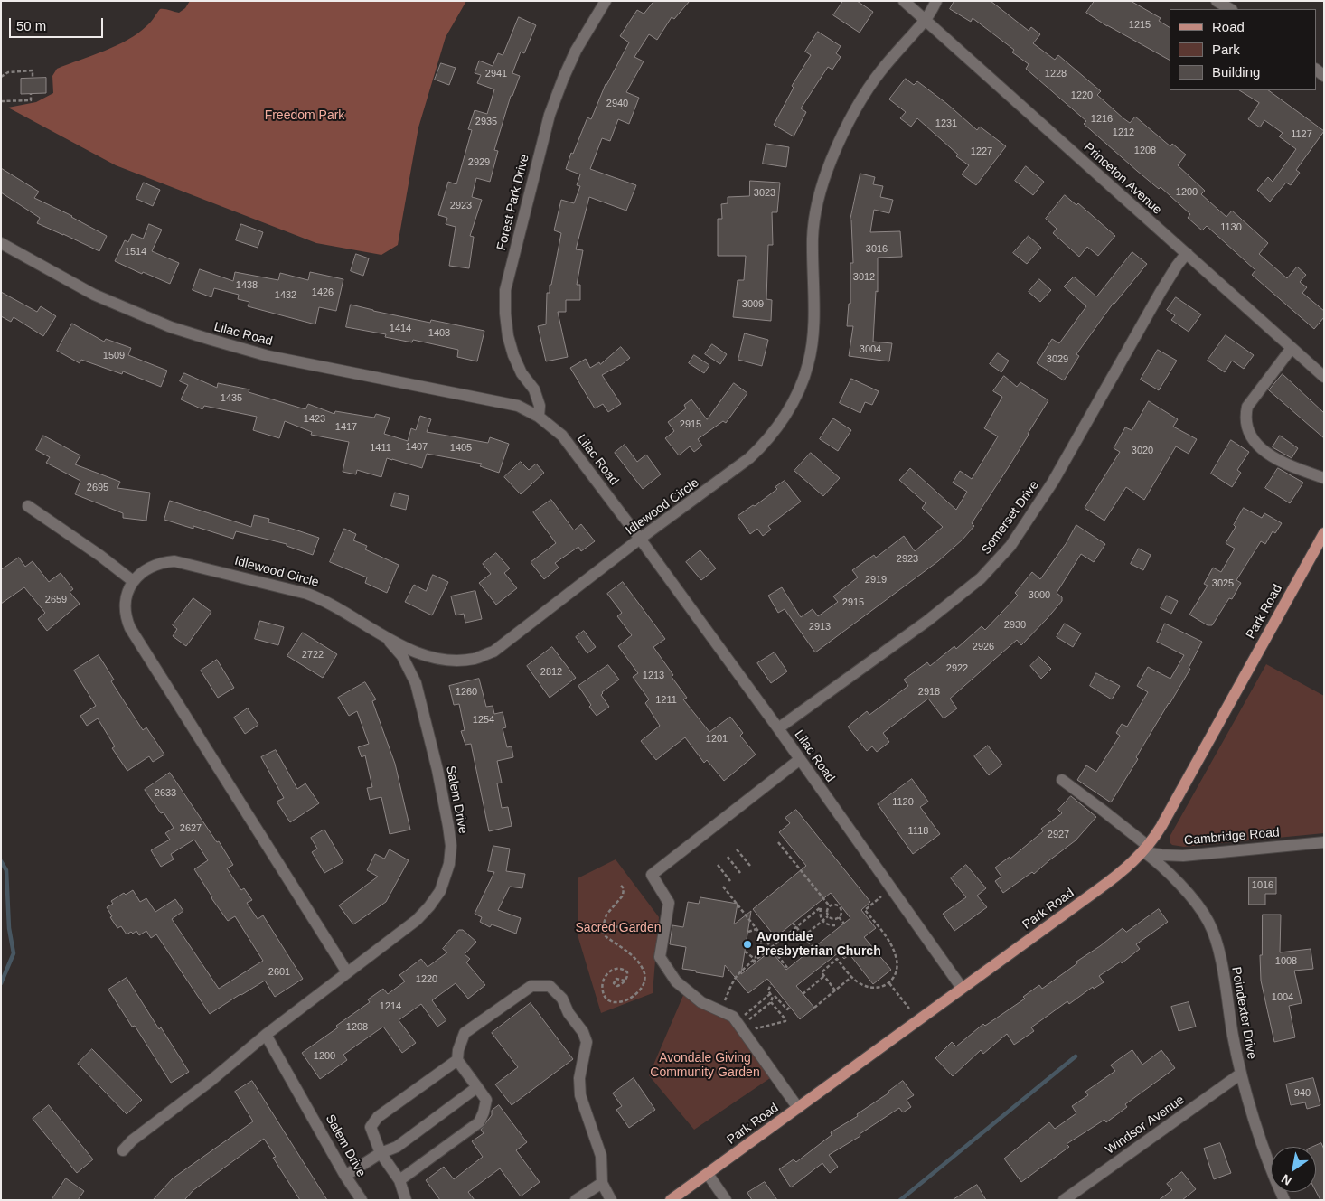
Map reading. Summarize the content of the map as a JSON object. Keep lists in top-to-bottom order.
{
  "streets": {
    "main road": ["Park Road"],
    "street": [
      "Princeton Avenue",
      "Forest Park Drive",
      "Lilac Road",
      "Idlewood Circle",
      "Somerset Drive",
      "Salem Drive",
      "Cambridge Road",
      "Poindexter Drive",
      "Windsor Avenue"
    ]
  },
  "crossings": [
    ["Princeton Avenue", "Idlewood Circle"],
    ["Princeton Avenue", "Somerset Drive"],
    ["Forest Park Drive", "Lilac Road"],
    ["Lilac Road", "Idlewood Circle"],
    ["Lilac Road", "Somerset Drive"],
    ["Lilac Road", "Park Road"],
    ["Idlewood Circle", "Salem Drive"],
    ["Park Road", "Cambridge Road"],
    ["Park Road", "Poindexter Drive"],
    ["Cambridge Road", "Poindexter Drive"],
    ["Poindexter Drive", "Windsor Avenue"]
  ],
  "parks": ["Freedom Park", "Sacred Garden", "Avondale Giving Community Garden"],
  "places": ["Avondale Presbyterian Church"],
  "house_numbers": [
    "1215",
    "2941",
    "1228",
    "1220",
    "2940",
    "1216",
    "2935",
    "1231",
    "1212",
    "1127",
    "1208",
    "1227",
    "2929",
    "1200",
    "3023",
    "2923",
    "1130",
    "3016",
    "1514",
    "3012",
    "1438",
    "1426",
    "1432",
    "3009",
    "1414",
    "1408",
    "3004",
    "1509",
    "3029",
    "1435",
    "1423",
    "2915",
    "1417",
    "1407",
    "1411",
    "1405",
    "3020",
    "2695",
    "2923",
    "2919",
    "3025",
    "3000",
    "2659",
    "2915",
    "2930",
    "2913",
    "2926",
    "2722",
    "2922",
    "2812",
    "1213",
    "1260",
    "2918",
    "1211",
    "1254",
    "1201",
    "2633",
    "1120",
    "2627",
    "1118",
    "2927",
    "1016",
    "1008",
    "2601",
    "1220",
    "1004",
    "1214",
    "1208",
    "1200",
    "940"
  ],
  "legend": ["Road", "Park", "Building"],
  "scale_bar": "50 m",
  "north": "bottom left"
}
